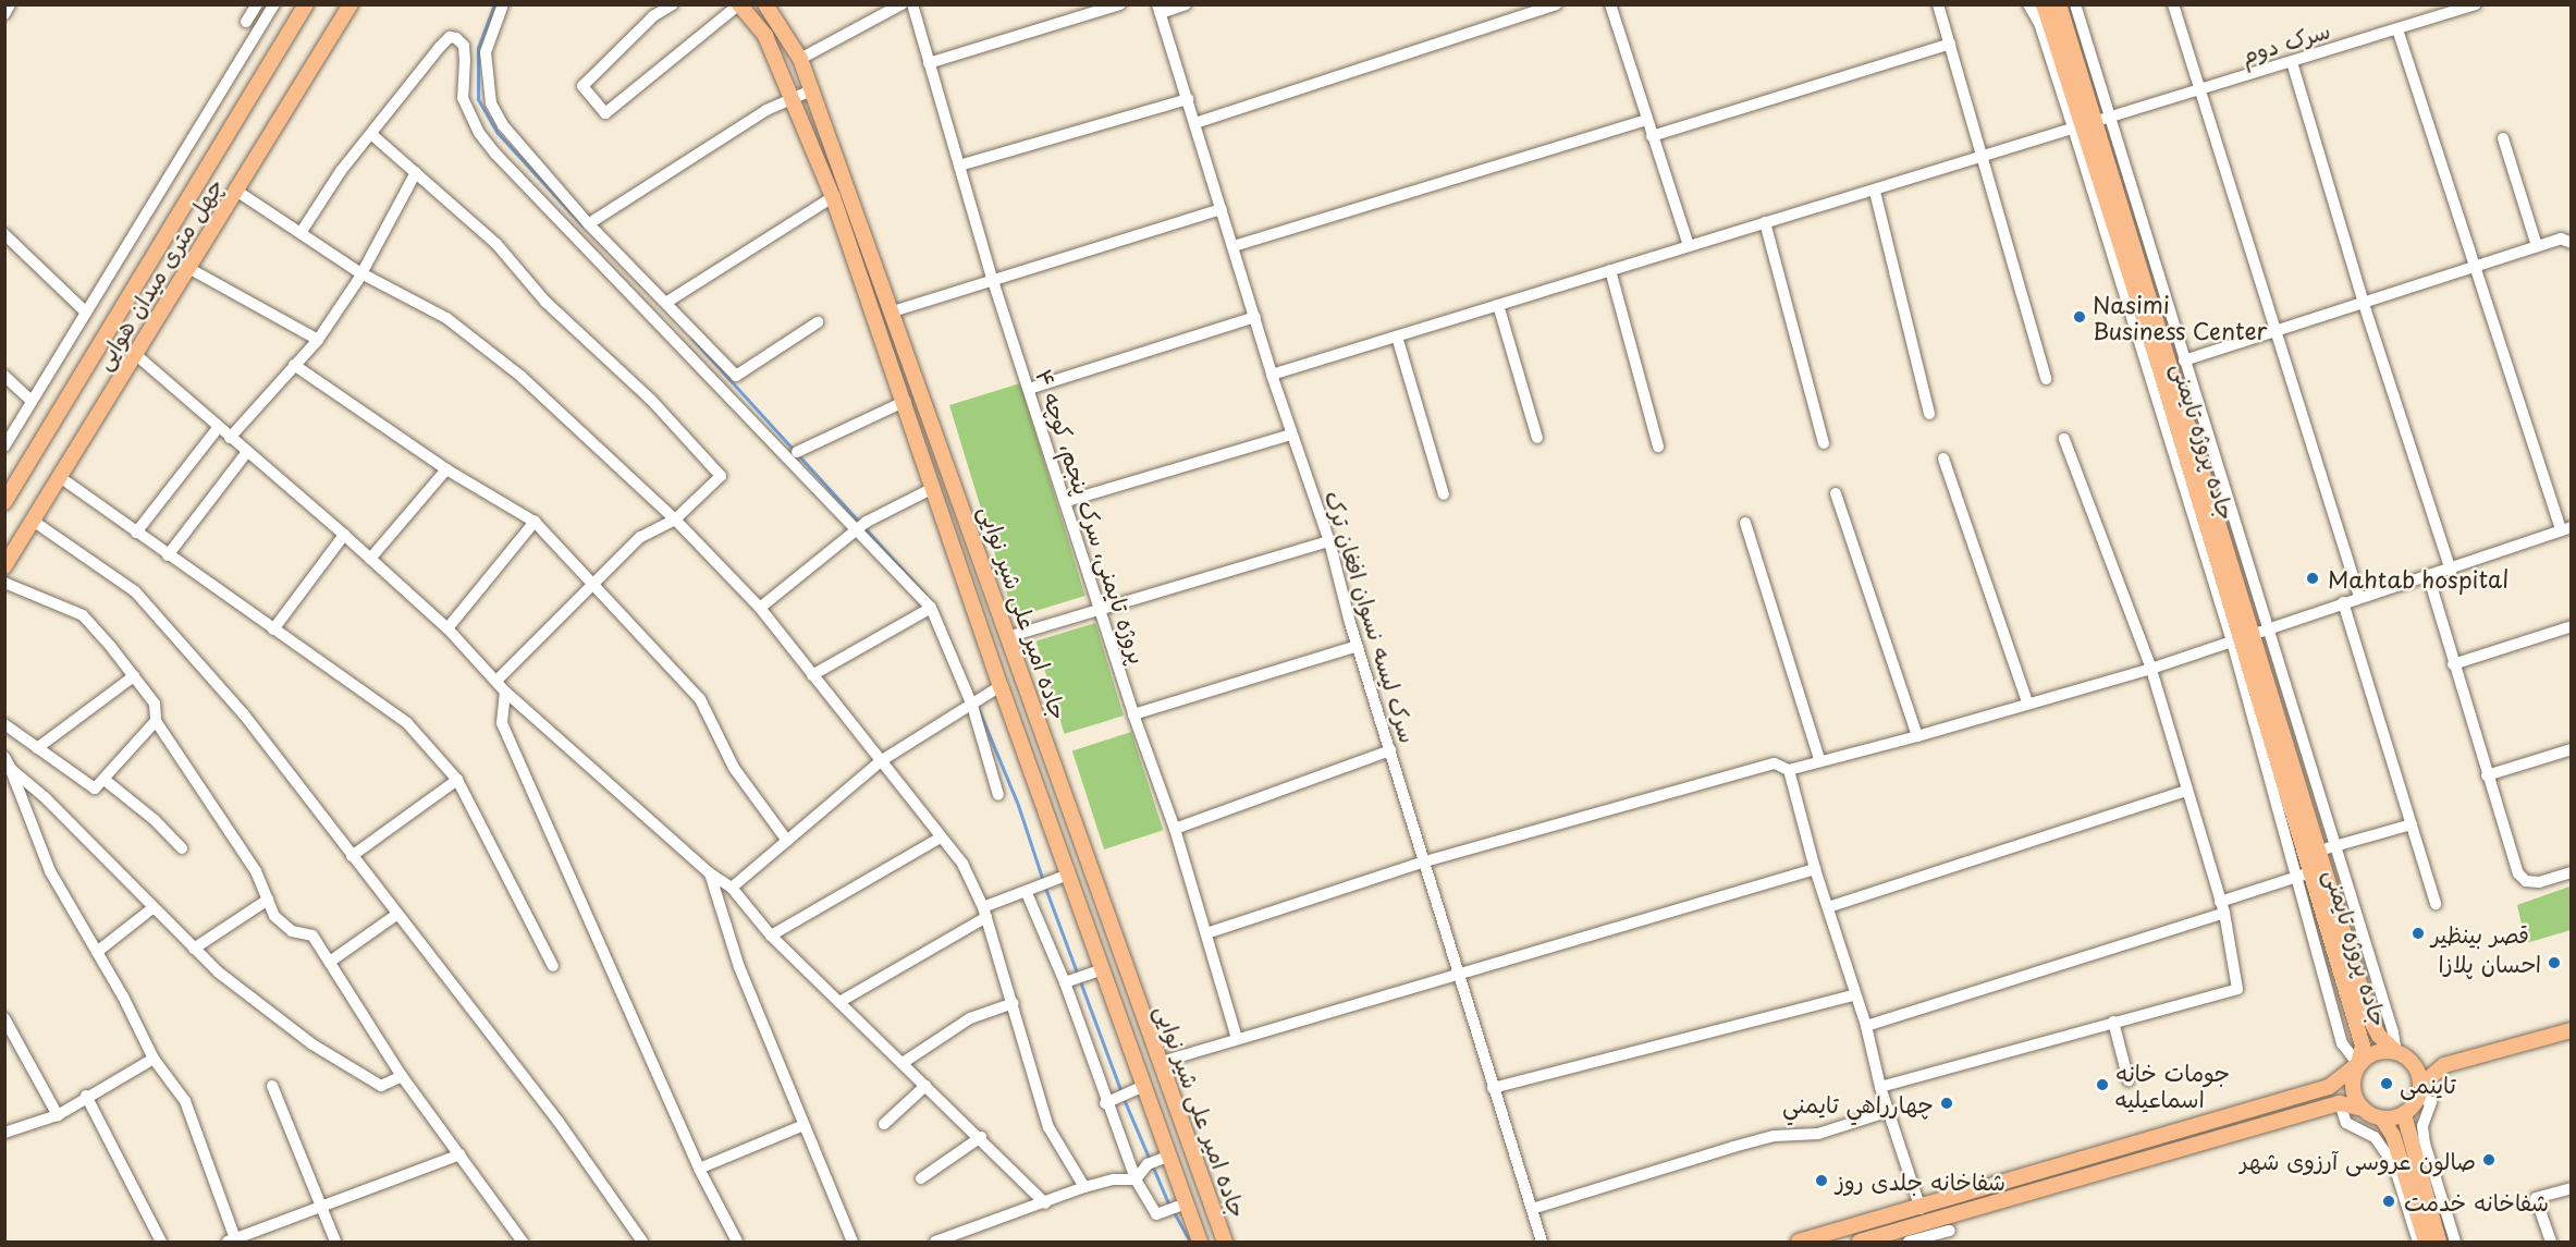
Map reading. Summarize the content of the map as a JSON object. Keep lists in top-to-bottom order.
{
  "streets": {
    "main road": ["چهل متری میدان هوایی", "جاده پروژه تایمنی", "جاده امیر علی شیر نوایی"],
    "street": ["سرک دوم", "پروژه تایمنی، سرک پنجم، کوچه ۴", "سرک لیسه نسوان افغان‌ ترک"]
  },
  "crossings": [
    ["سرک دوم", "جاده پروژه تایمنی"],
    ["سرک دوم", "سرک لیسه نسوان افغان‌ ترک"]
  ],
  "places": [
    "Nasimi Business Center",
    "Mahtab hospital",
    "قصر بینظیر",
    "احسان پلازا",
    "تاینمی",
    "جومات خانه اسماعيليه",
    "چهارراهي تايمني",
    "صالون عروسی آرزوی شهر",
    "شفاخانه جلدی روز",
    "شفاخانه خدمت"
  ]
}
